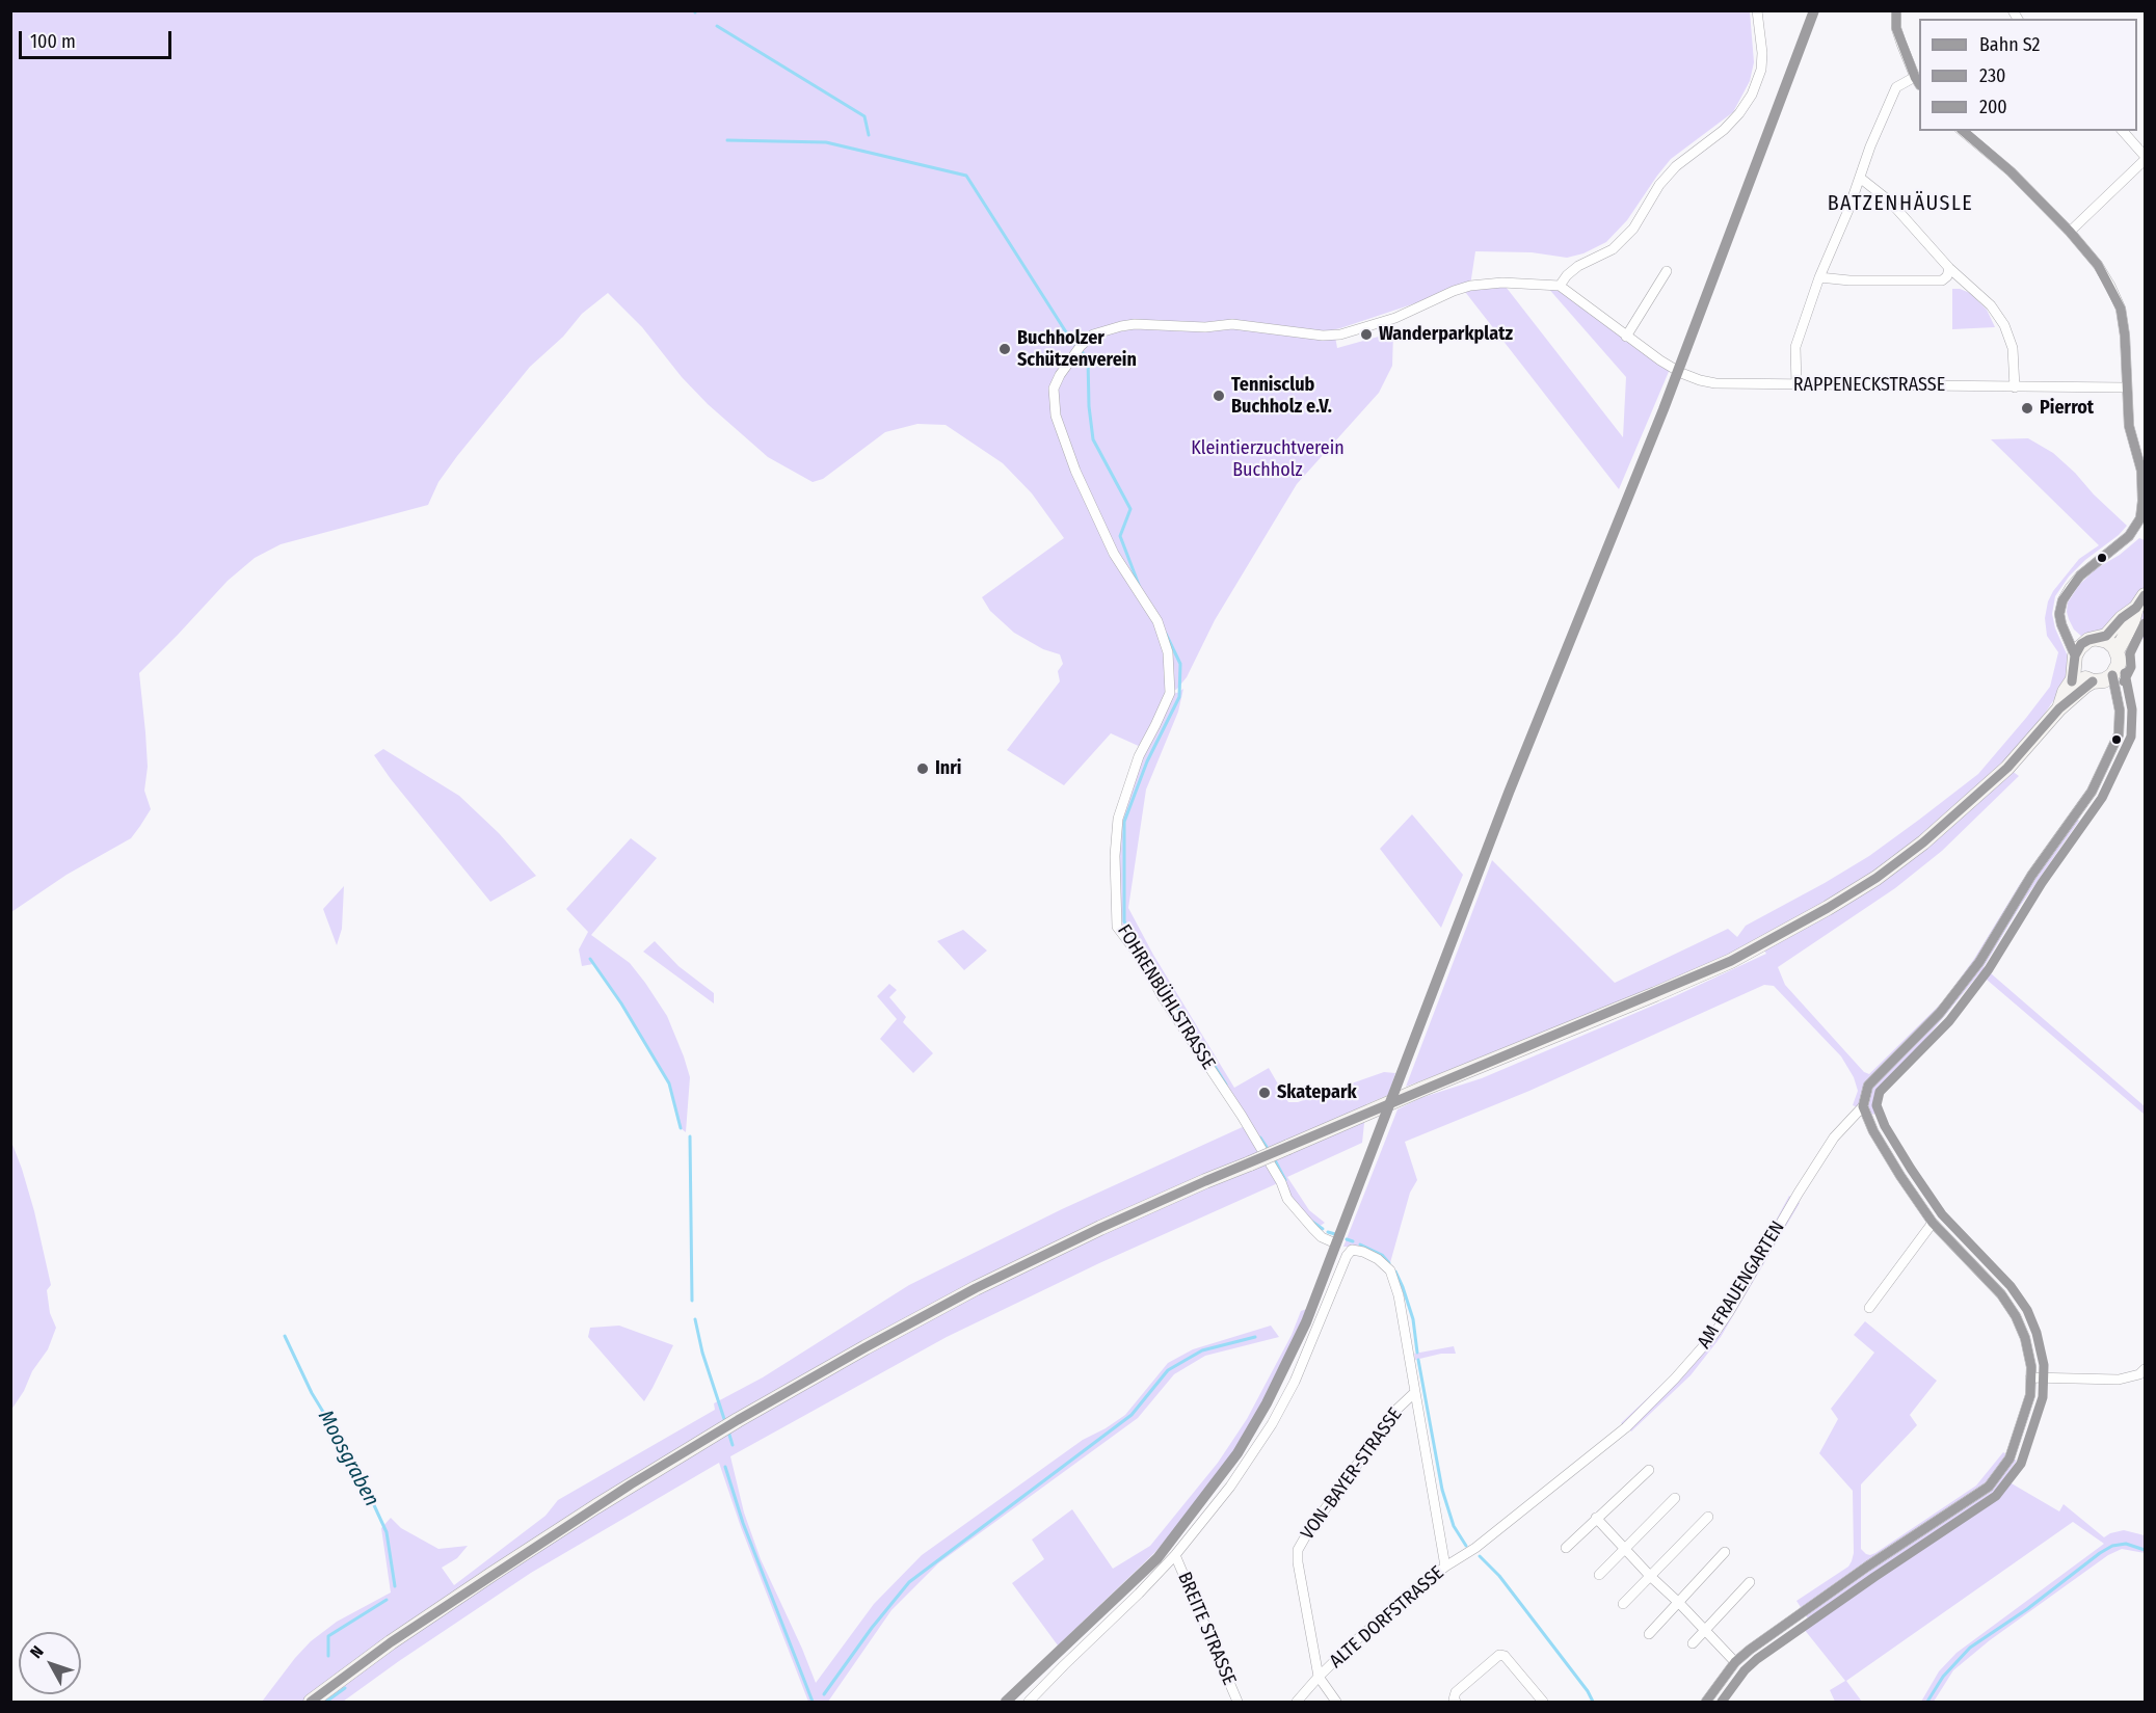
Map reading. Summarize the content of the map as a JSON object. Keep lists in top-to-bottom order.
{
  "streets": {
    "street": [
      "RAPPENECKSTRASSE",
      "FOHRENBÜHLSTRASSE",
      "AM FRAUENGARTEN",
      "VON-BAYER-STRASSE",
      "ALTE DORFSTRASSE",
      "BREITE STRASSE"
    ]
  },
  "crossings": [
    ["RAPPENECKSTRASSE", "FOHRENBÜHLSTRASSE"],
    ["AM FRAUENGARTEN", "ALTE DORFSTRASSE"],
    ["VON-BAYER-STRASSE", "ALTE DORFSTRASSE"]
  ],
  "districts": ["BATZENHÄUSLE"],
  "water": ["Moosgraben"],
  "parks": ["Kleintierzuchtverein Buchholz"],
  "places": [
    "Wanderparkplatz",
    "Buchholzer Schützenverein",
    "Tennisclub Buchholz e.V.",
    "Pierrot",
    "Inri",
    "Skatepark"
  ],
  "lines": ["rail line S2", "transit line 230", "transit line 200"],
  "legend": ["Bahn S2", "230", "200"],
  "scale_bar": "100 m",
  "north": "top left"
}
